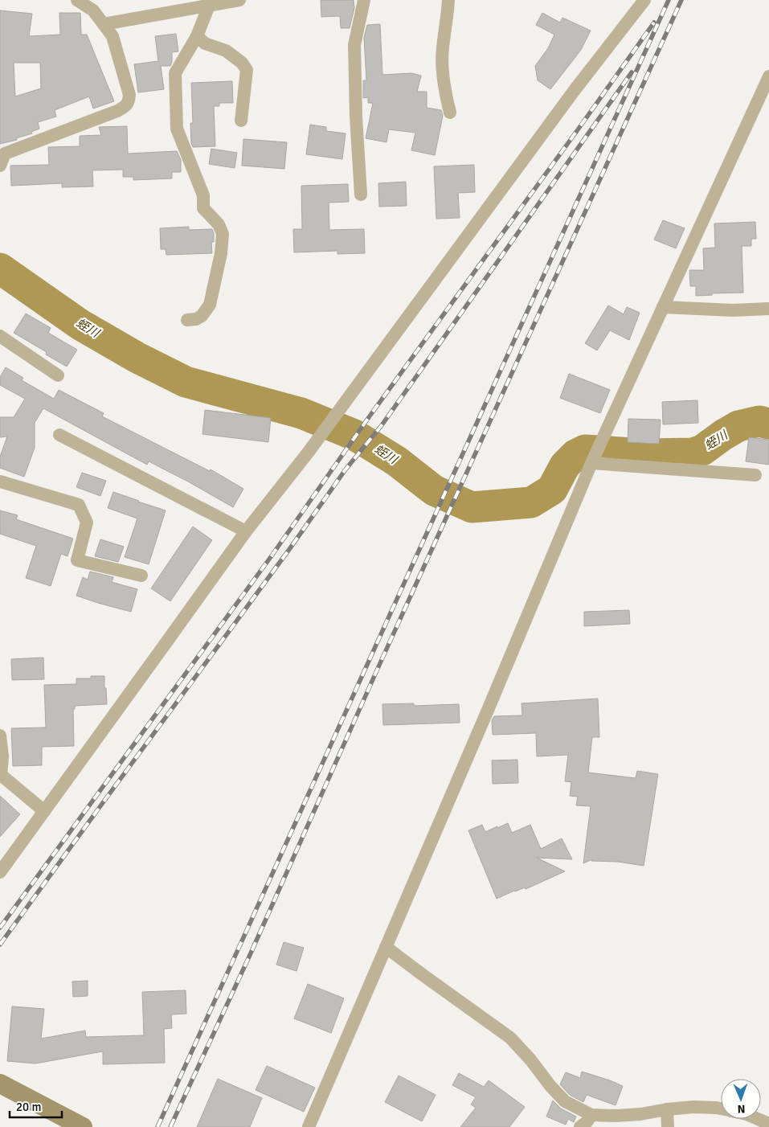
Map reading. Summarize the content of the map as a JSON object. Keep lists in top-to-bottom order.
{
  "water": ["蛭川"],
  "scale_bar": "20 m",
  "north": "bottom"
}
